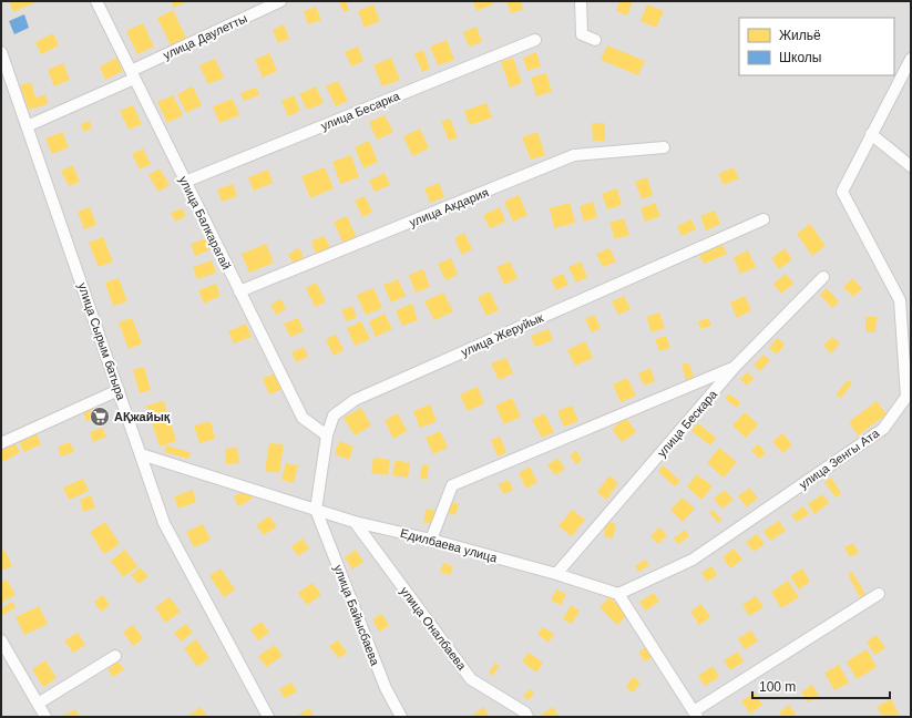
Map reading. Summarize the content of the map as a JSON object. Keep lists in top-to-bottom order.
{
  "streets": {
    "street": [
      "улица Даулетты",
      "улица Бесарка",
      "улица Акдария",
      "улица Балкарагай",
      "улица Жеруйык",
      "улица Сырым батыра",
      "улица Бескара",
      "улица Зенгы Ата",
      "Едилбаева улица",
      "улица Байысбаева",
      "улица Оналбаева"
    ]
  },
  "crossings": [
    ["улица Даулетты", "улица Балкарагай"],
    ["улица Даулетты", "улица Сырым батыра"],
    ["улица Бесарка", "улица Балкарагай"],
    ["улица Акдария", "улица Балкарагай"],
    ["улица Балкарагай", "улица Жеруйык"],
    ["улица Жеруйык", "Едилбаева улица"],
    ["улица Жеруйык", "улица Байысбаева"],
    ["улица Сырым батыра", "Едилбаева улица"],
    ["улица Бескара", "Едилбаева улица"],
    ["улица Зенгы Ата", "Едилбаева улица"],
    ["Едилбаева улица", "улица Байысбаева"],
    ["Едилбаева улица", "улица Оналбаева"]
  ],
  "places": {
    "supermarket": ["АҚжайық"]
  },
  "legend": ["Жильё", "Школы"],
  "scale_bar": "100 m"
}
